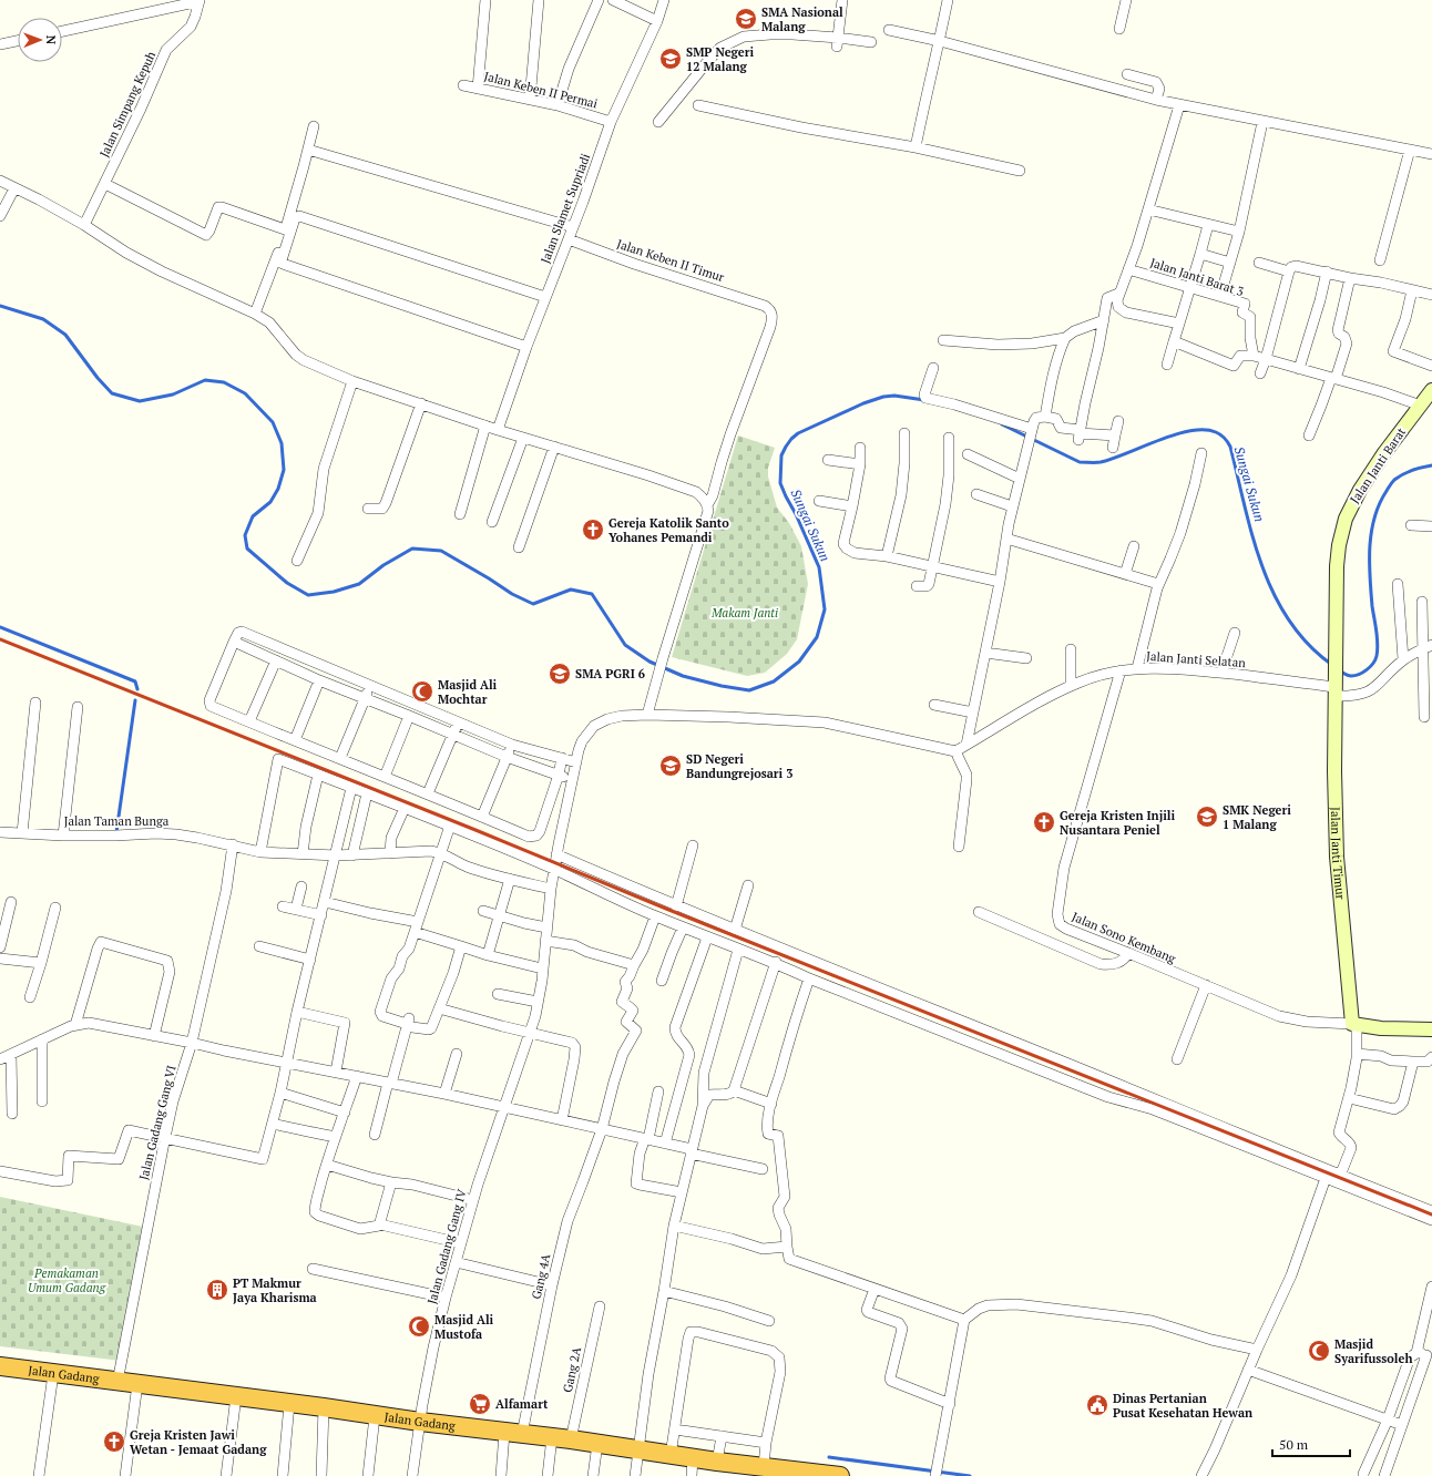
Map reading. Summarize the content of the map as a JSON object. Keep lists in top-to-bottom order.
{
  "streets": {
    "highway": ["Jalan Gadang"],
    "street": [
      "Jalan Keben II Permai",
      "Jalan Simpang Kepuh",
      "Jalan Slamet Supriadi",
      "Jalan Keben II Timur",
      "Jalan Janti Barat 3",
      "Jalan Janti Barat",
      "Jalan Janti Selatan",
      "Jalan Taman Bunga",
      "Jalan Janti Timur",
      "Jalan Sono Kembang",
      "Jalan Gadang Gang VI",
      "Jalan Gadang Gang IV",
      "Gang 4A",
      "Gang 2A"
    ]
  },
  "crossings": [
    ["Jalan Keben II Permai", "Jalan Slamet Supriadi"],
    ["Jalan Slamet Supriadi", "Jalan Keben II Timur"],
    ["Jalan Janti Barat", "Jalan Janti Selatan"],
    ["Jalan Janti Barat", "Jalan Janti Timur"],
    ["Jalan Janti Selatan", "Jalan Janti Timur"],
    ["Jalan Janti Selatan", "Jalan Sono Kembang"],
    ["Jalan Janti Selatan", "Jalan Gadang Gang IV"],
    ["Jalan Taman Bunga", "Jalan Gadang Gang VI"],
    ["Jalan Janti Timur", "Jalan Sono Kembang"],
    ["Jalan Gadang Gang VI", "Jalan Gadang"],
    ["Jalan Gadang Gang IV", "Jalan Gadang"],
    ["Gang 4A", "Jalan Gadang"],
    ["Gang 2A", "Jalan Gadang"]
  ],
  "water": ["Sungai Sukun"],
  "parks": ["Makam Janti", "Pemakaman Umum Gadang"],
  "places": {
    "school or university": [
      "SMA Nasional Malang",
      "SMP Negeri 12 Malang",
      "SMA PGRI 6",
      "SD Negeri Bandungrejosari 3",
      "SMK Negeri 1 Malang"
    ],
    "church": ["Gereja Katolik Santo Yohanes Pemandi", "Gereja Kristen Injili Nusantara Peniel", "Greja Kristen Jawi Wetan - Jemaat Gadang"],
    "mosque": ["Masjid Ali Mochtar", "Masjid Ali Mustofa", "Masjid Syarifussoleh"],
    "building": ["PT Makmur Jaya Kharisma"],
    "supermarket": ["Alfamart"],
    "public building": ["Dinas Pertanian Pusat Kesehatan Hewan"]
  },
  "scale_bar": "50 m",
  "north": "right"
}
